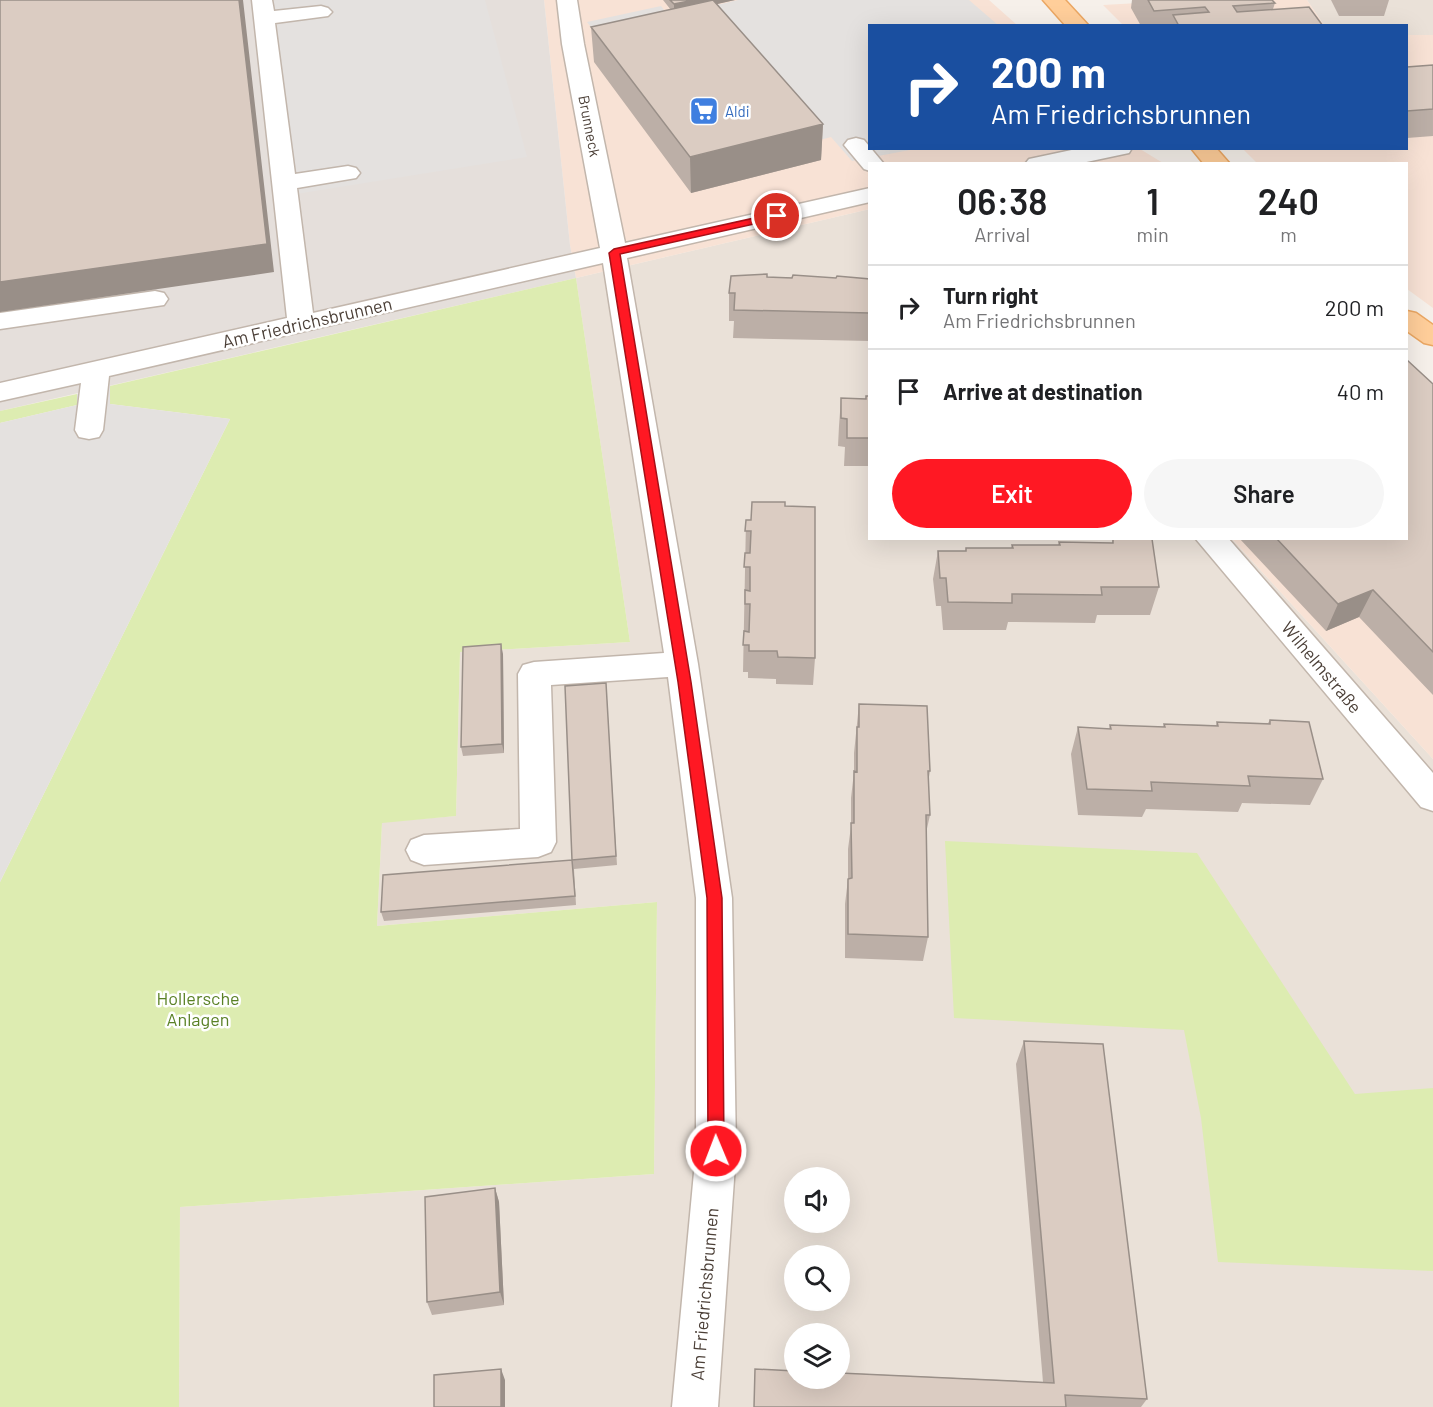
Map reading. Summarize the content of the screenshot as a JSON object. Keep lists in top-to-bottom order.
{
  "streets": {
    "street": ["Brunneck", "Am Friedrichsbrunnen", "Wilhelmstraße"]
  },
  "crossings": [
    ["Brunneck", "Am Friedrichsbrunnen"]
  ],
  "parks": ["Hollersche Anlagen"],
  "places": {
    "supermarket": ["Aldi"]
  },
  "page": {
    "turn": ["200 m", "Am Friedrichsbrunnen"],
    "eta": [
      "06:38",
      "Arrival",
      "1",
      "min",
      "240",
      "m"
    ],
    "list": [
      {
        "name": "Turn right",
        "note": "Am Friedrichsbrunnen",
        "value": "200 m"
      },
      {
        "name": "Arrive at destination",
        "value": "40 m"
      }
    ],
    "buttons": ["Exit", "Share"]
  }
}
